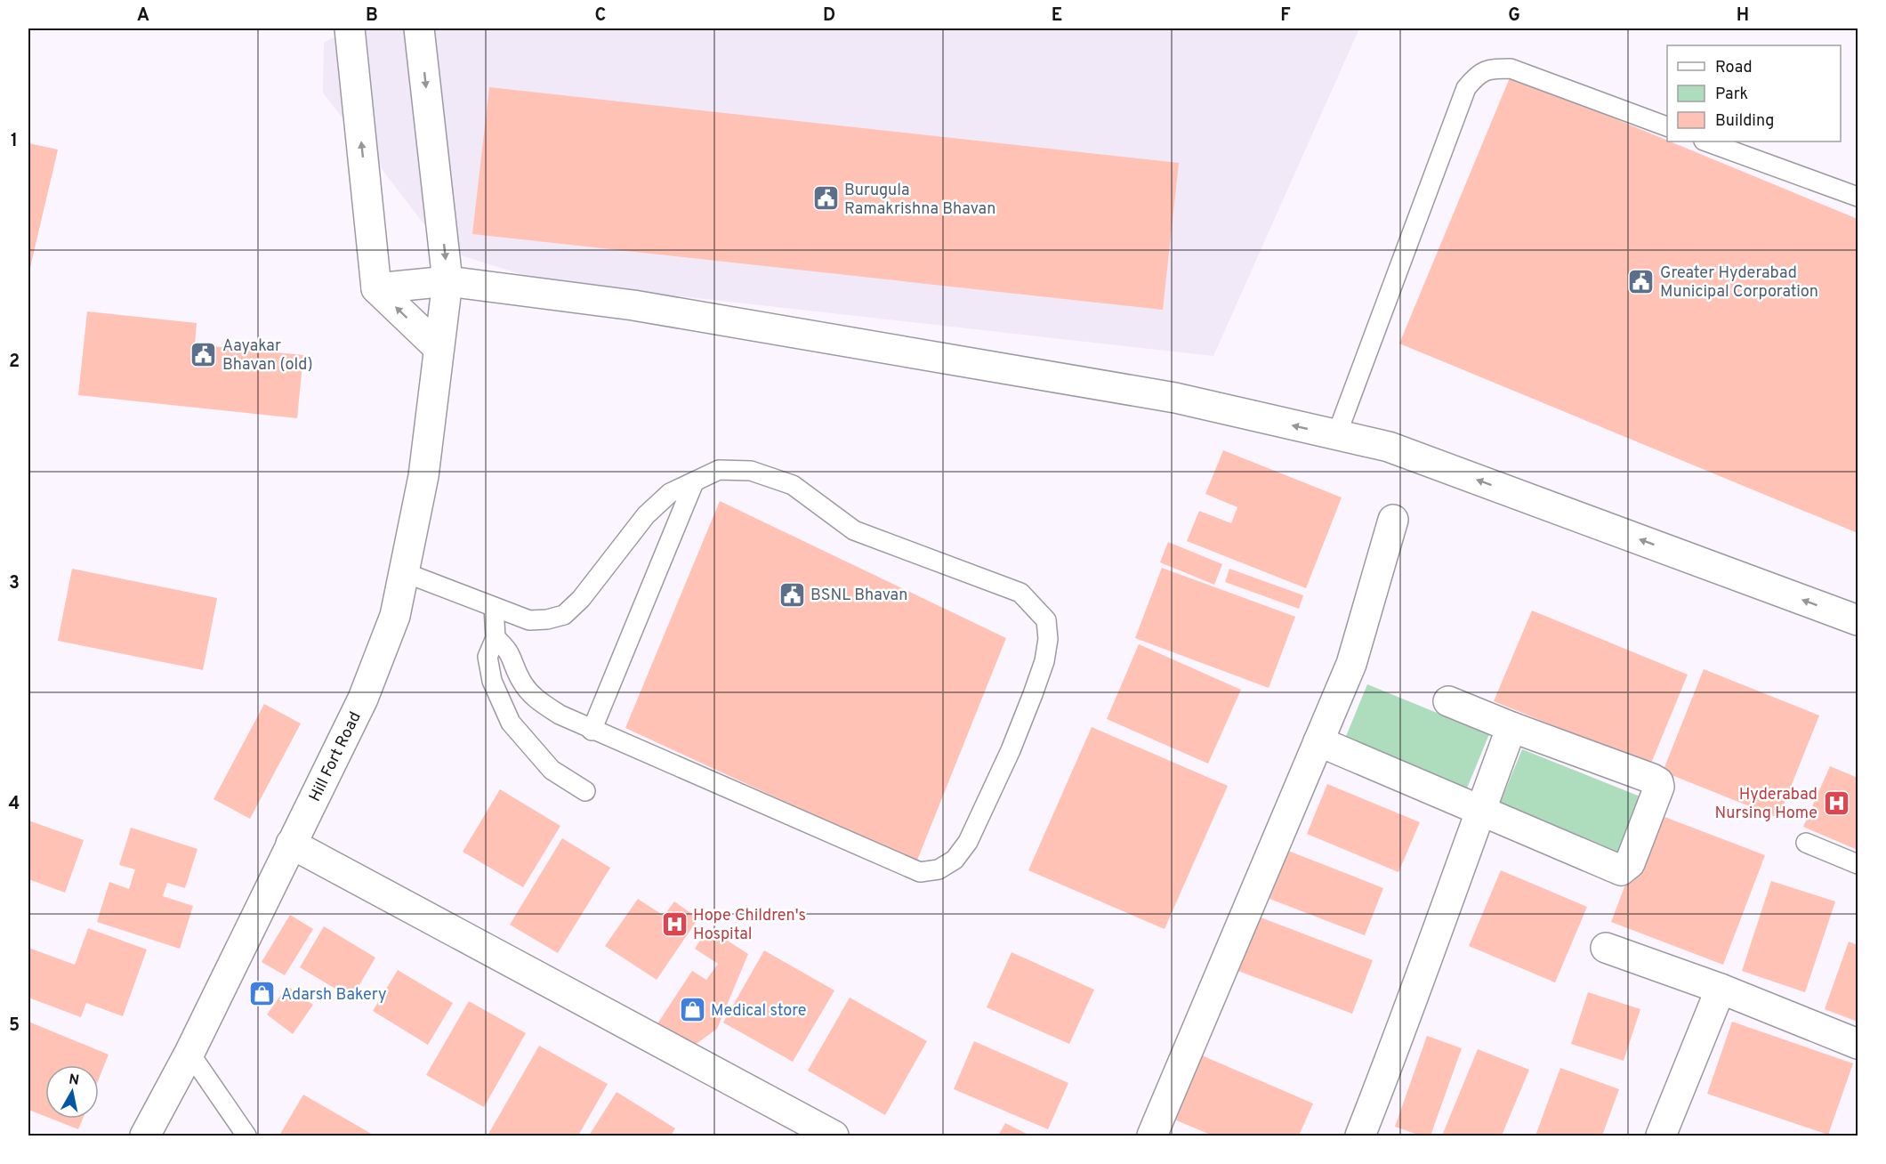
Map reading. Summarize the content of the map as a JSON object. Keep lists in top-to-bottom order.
{
  "streets": {
    "street": ["Hill Fort Road"]
  },
  "places": {
    "public building": [
      "Burugula Ramakrishna Bhavan",
      "Greater Hyderabad Municipal Corporation",
      "Aayakar Bhavan (old)",
      "BSNL Bhavan"
    ],
    "hospital": ["Hyderabad Nursing Home", "Hope Children's Hospital"],
    "shop": ["Adarsh Bakery", "Medical store"]
  },
  "legend": ["Road", "Park", "Building"],
  "north": "top",
  "grid": {
    "columns": [
      "A",
      "B",
      "C",
      "D",
      "E",
      "F",
      "G",
      "H"
    ],
    "rows": [
      "1",
      "2",
      "3",
      "4",
      "5"
    ]
  }
}
